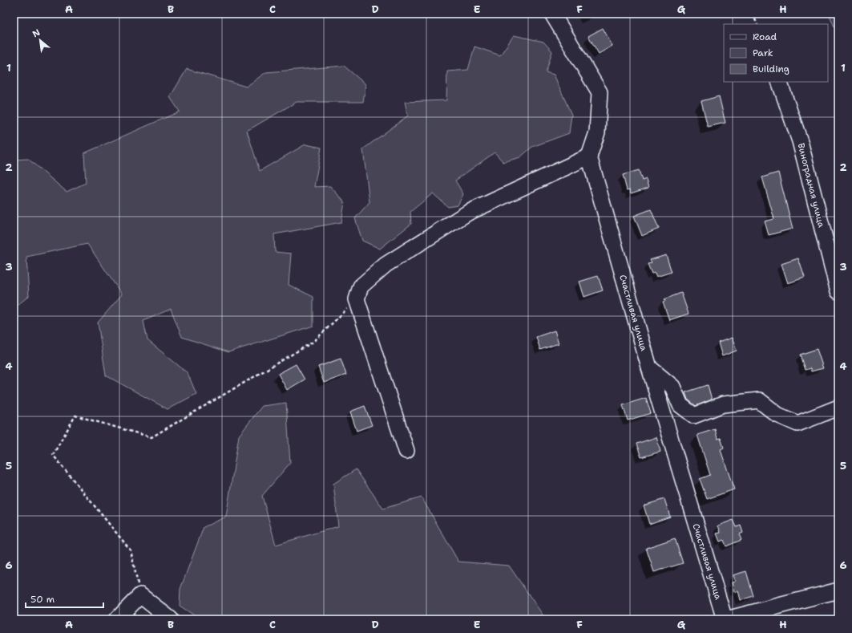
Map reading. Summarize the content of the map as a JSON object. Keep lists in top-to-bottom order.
{
  "streets": {
    "street": ["Виноградная улица", "Счастливая улица"]
  },
  "legend": ["Road", "Park", "Building"],
  "scale_bar": "50 m",
  "north": "top left",
  "grid": {
    "columns": [
      "A",
      "B",
      "C",
      "D",
      "E",
      "F",
      "G",
      "H"
    ],
    "rows": [
      "1",
      "2",
      "3",
      "4",
      "5",
      "6"
    ]
  }
}
